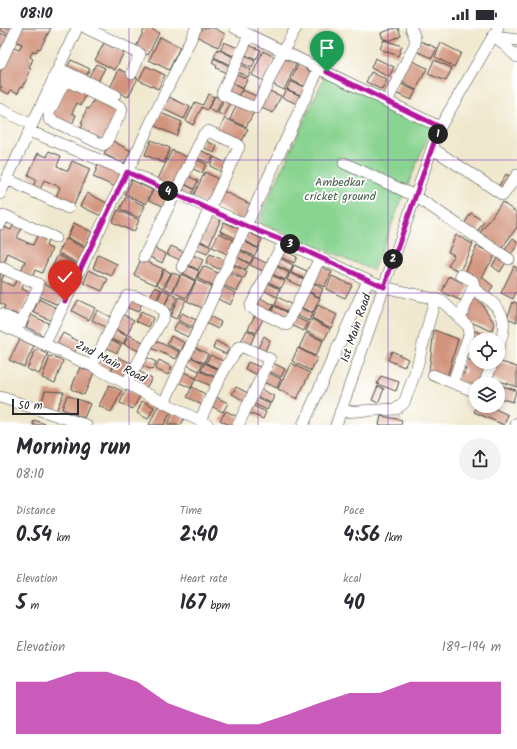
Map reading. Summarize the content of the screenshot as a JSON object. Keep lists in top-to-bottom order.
{
  "streets": {
    "street": ["1st Main Road", "2nd Main Road"]
  },
  "parks": ["Ambedkar cricket ground"],
  "scale_bar": "50 m",
  "page": {
    "status": "08:10",
    "pins": [
      "1",
      "4",
      "3",
      "2"
    ],
    "scale": "50 m",
    "heading": ["Morning run", "08:10"],
    "stats": [
      ["Distance", "0.54 km"],
      ["Time", "2:40"],
      ["Pace", "4:56 /km"],
      ["Elevation", "5 m"],
      ["Heart rate", "167 bpm"],
      ["kcal", "40"]
    ],
    "chart": ["Elevation", "189–194 m"]
  }
}
